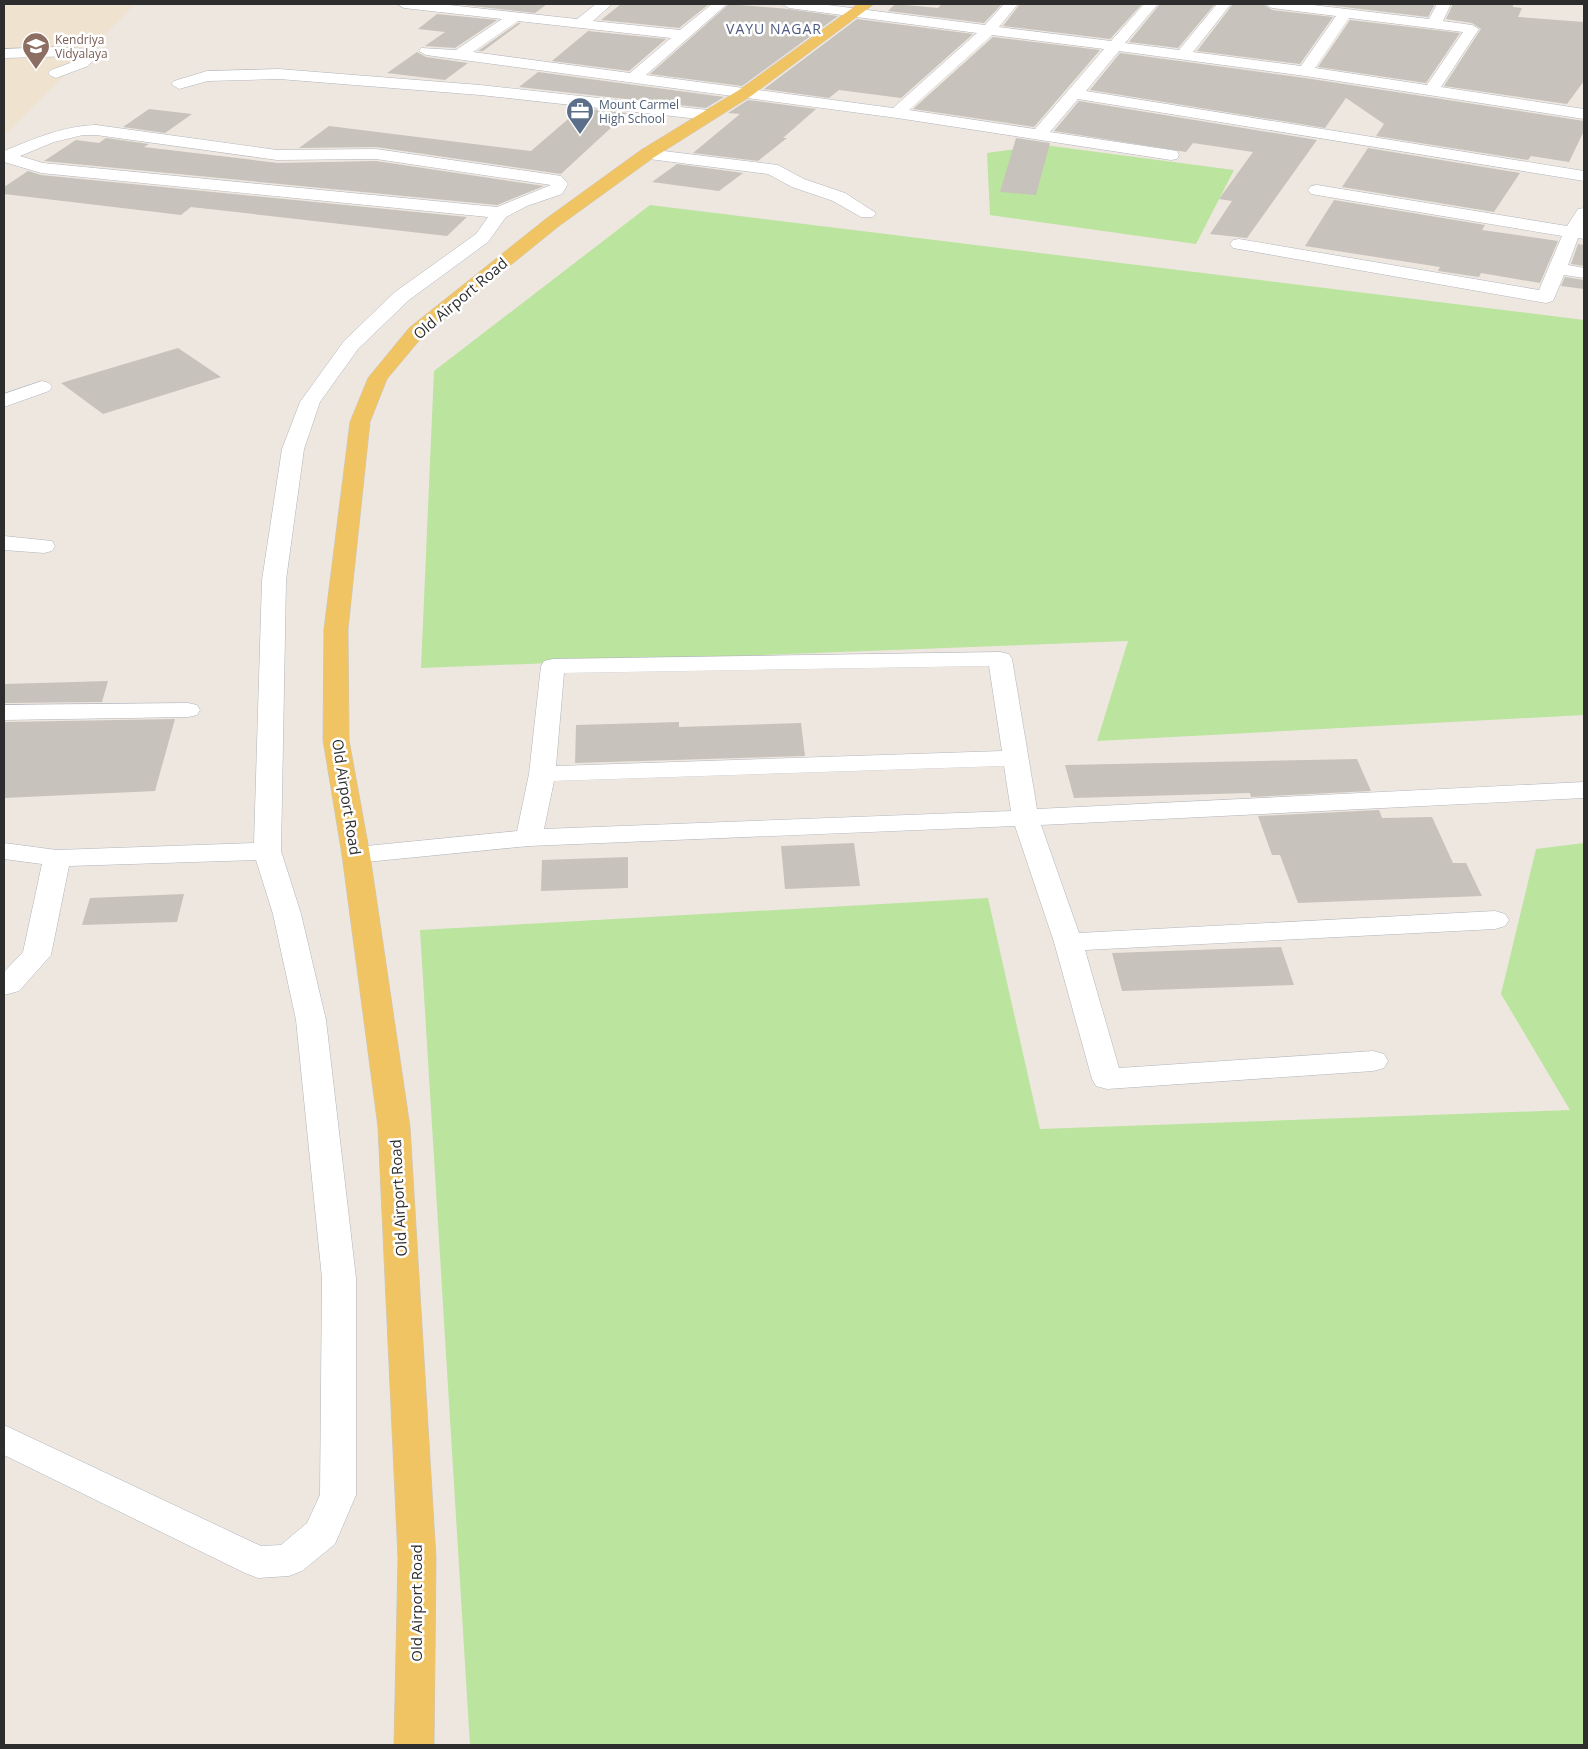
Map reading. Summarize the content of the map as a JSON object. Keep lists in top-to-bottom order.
{
  "streets": {
    "main road": ["Old Airport Road"]
  },
  "districts": ["VAYU NAGAR"],
  "places": {
    "school or university": ["Kendriya Vidyalaya"],
    "office": ["Mount Carmel High School"]
  }
}
